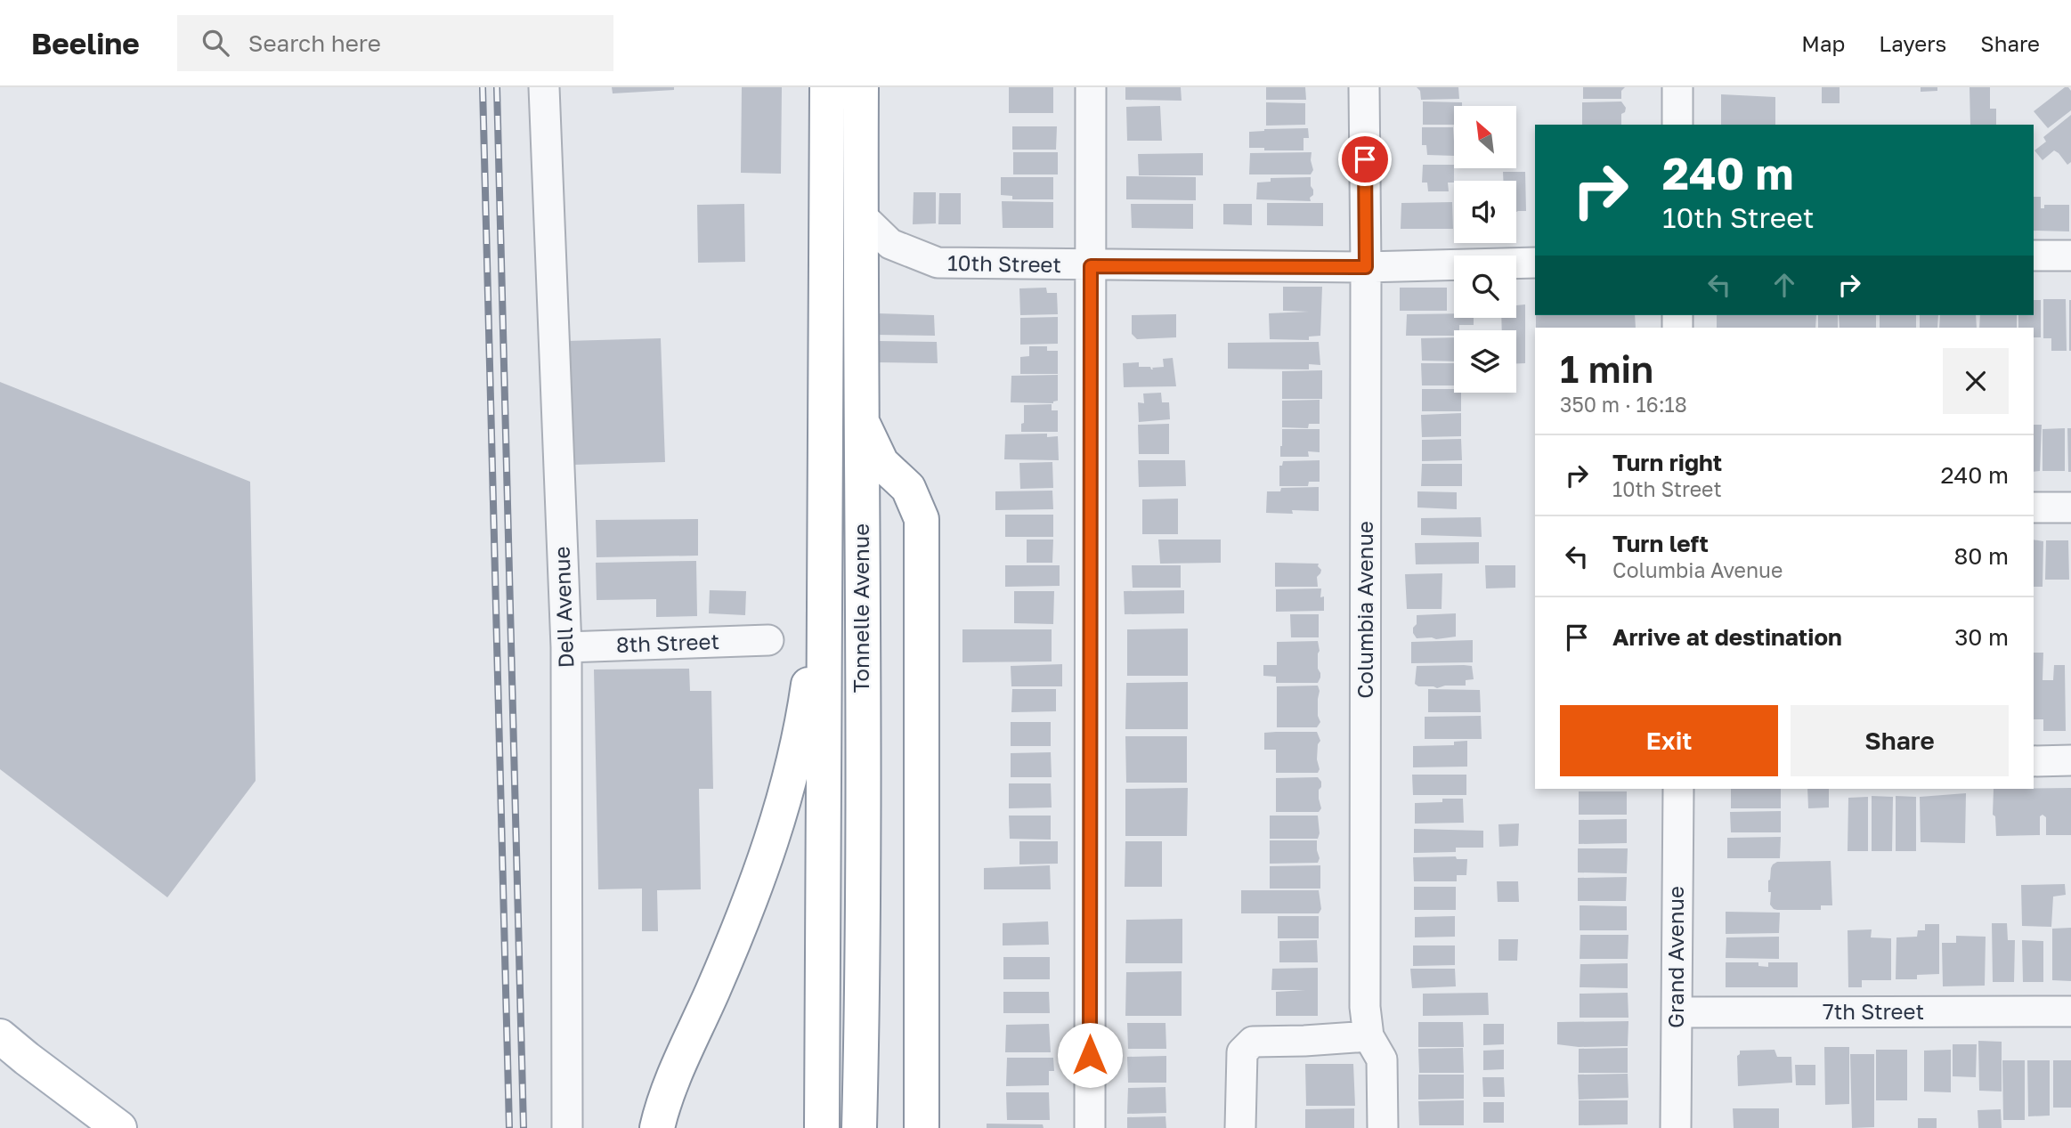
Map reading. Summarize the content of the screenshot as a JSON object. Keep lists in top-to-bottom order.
{
  "streets": {
    "main road": ["Tonnelle Avenue"],
    "street": [
      "10th Street",
      "Dell Avenue",
      "Columbia Avenue",
      "8th Street",
      "Grand Avenue",
      "7th Street"
    ]
  },
  "crossings": [
    ["10th Street", "Tonnelle Avenue"],
    ["10th Street", "Columbia Avenue"],
    ["Dell Avenue", "8th Street"],
    ["Grand Avenue", "7th Street"]
  ],
  "north": "top left",
  "page": {
    "header": "Beeline",
    "search": "Search here",
    "nav": ["Map", "Layers", "Share"],
    "turn": ["240 m", "10th Street"],
    "heading": ["1 min", "350 m · 16:18"],
    "list": [
      {
        "name": "Turn right",
        "note": "10th Street",
        "value": "240 m"
      },
      {
        "name": "Turn left",
        "note": "Columbia Avenue",
        "value": "80 m"
      },
      {
        "name": "Arrive at destination",
        "value": "30 m"
      }
    ],
    "buttons": ["Exit", "Share"]
  }
}
